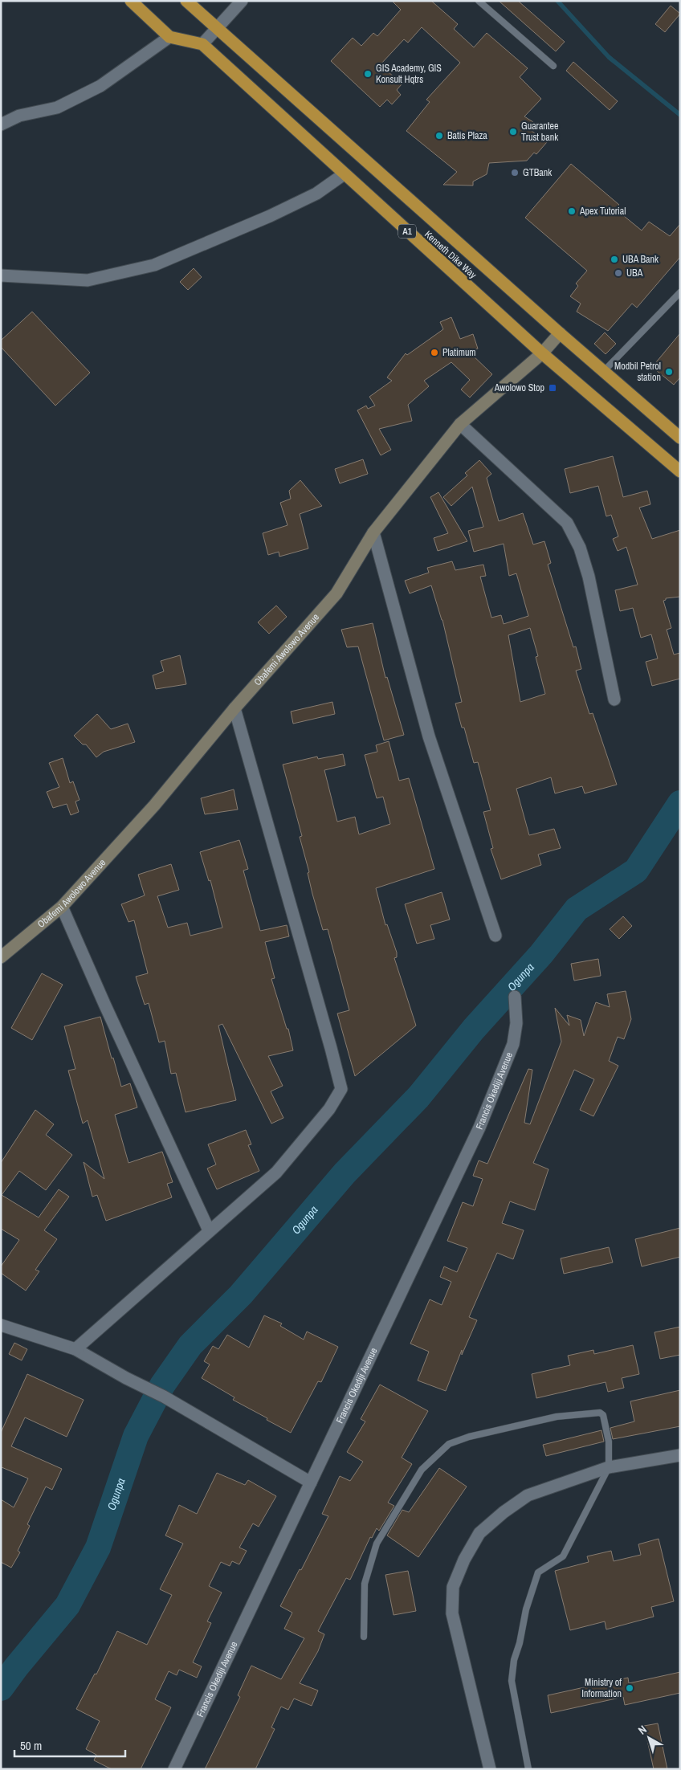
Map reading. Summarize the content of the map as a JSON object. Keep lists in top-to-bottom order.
{
  "streets": {
    "highway": ["A1", "Kenneth Dike Way"],
    "main road": ["Obafemi Awolowo Avenue"],
    "street": ["Francis Okediji Avenue"]
  },
  "crossings": [
    ["Kenneth Dike Way", "Obafemi Awolowo Avenue"]
  ],
  "water": ["Ogunpa"],
  "places": {
    "other": [
      "GIS Academy, GIS Konsult Hqtrs",
      "Guarantee Trust bank",
      "Batis Plaza",
      "GTBank",
      "Apex Tutorial",
      "UBA Bank",
      "UBA",
      "Platimum",
      "Modbil Petrol station",
      "Ministry of Information"
    ],
    "transit": ["Awolowo Stop"]
  },
  "scale_bar": "50 m",
  "north": "top left"
}
